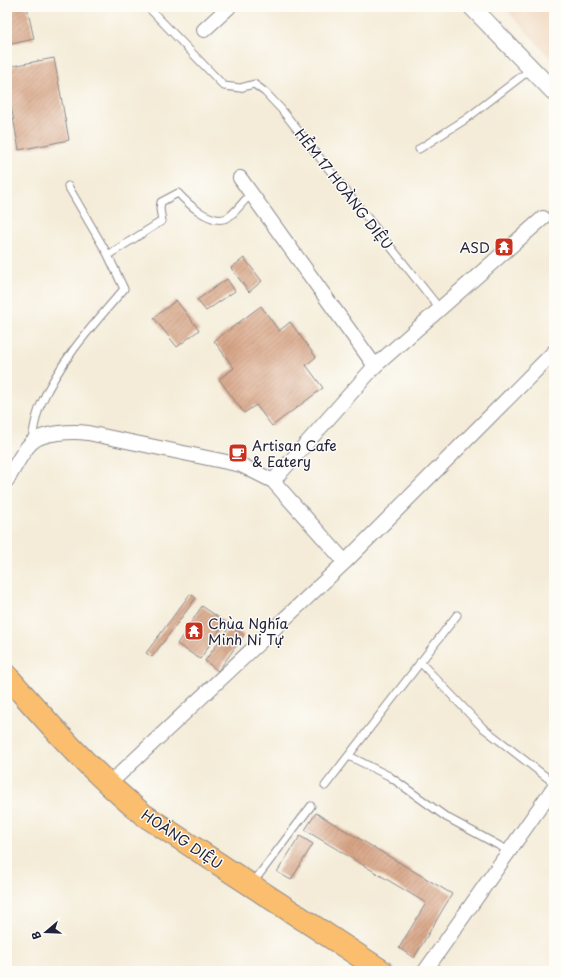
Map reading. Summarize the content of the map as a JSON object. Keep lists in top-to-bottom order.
{
  "streets": {
    "main road": ["HOÀNG DIỆU"],
    "lane": ["HẺM 17 HOÀNG DIỆU"]
  },
  "places": {
    "temple": ["ASD", "Chùa Nghĩa Minh Ni Tự"],
    "cafe": ["Artisan Cafe & Eatery"]
  },
  "north": "left"
}
